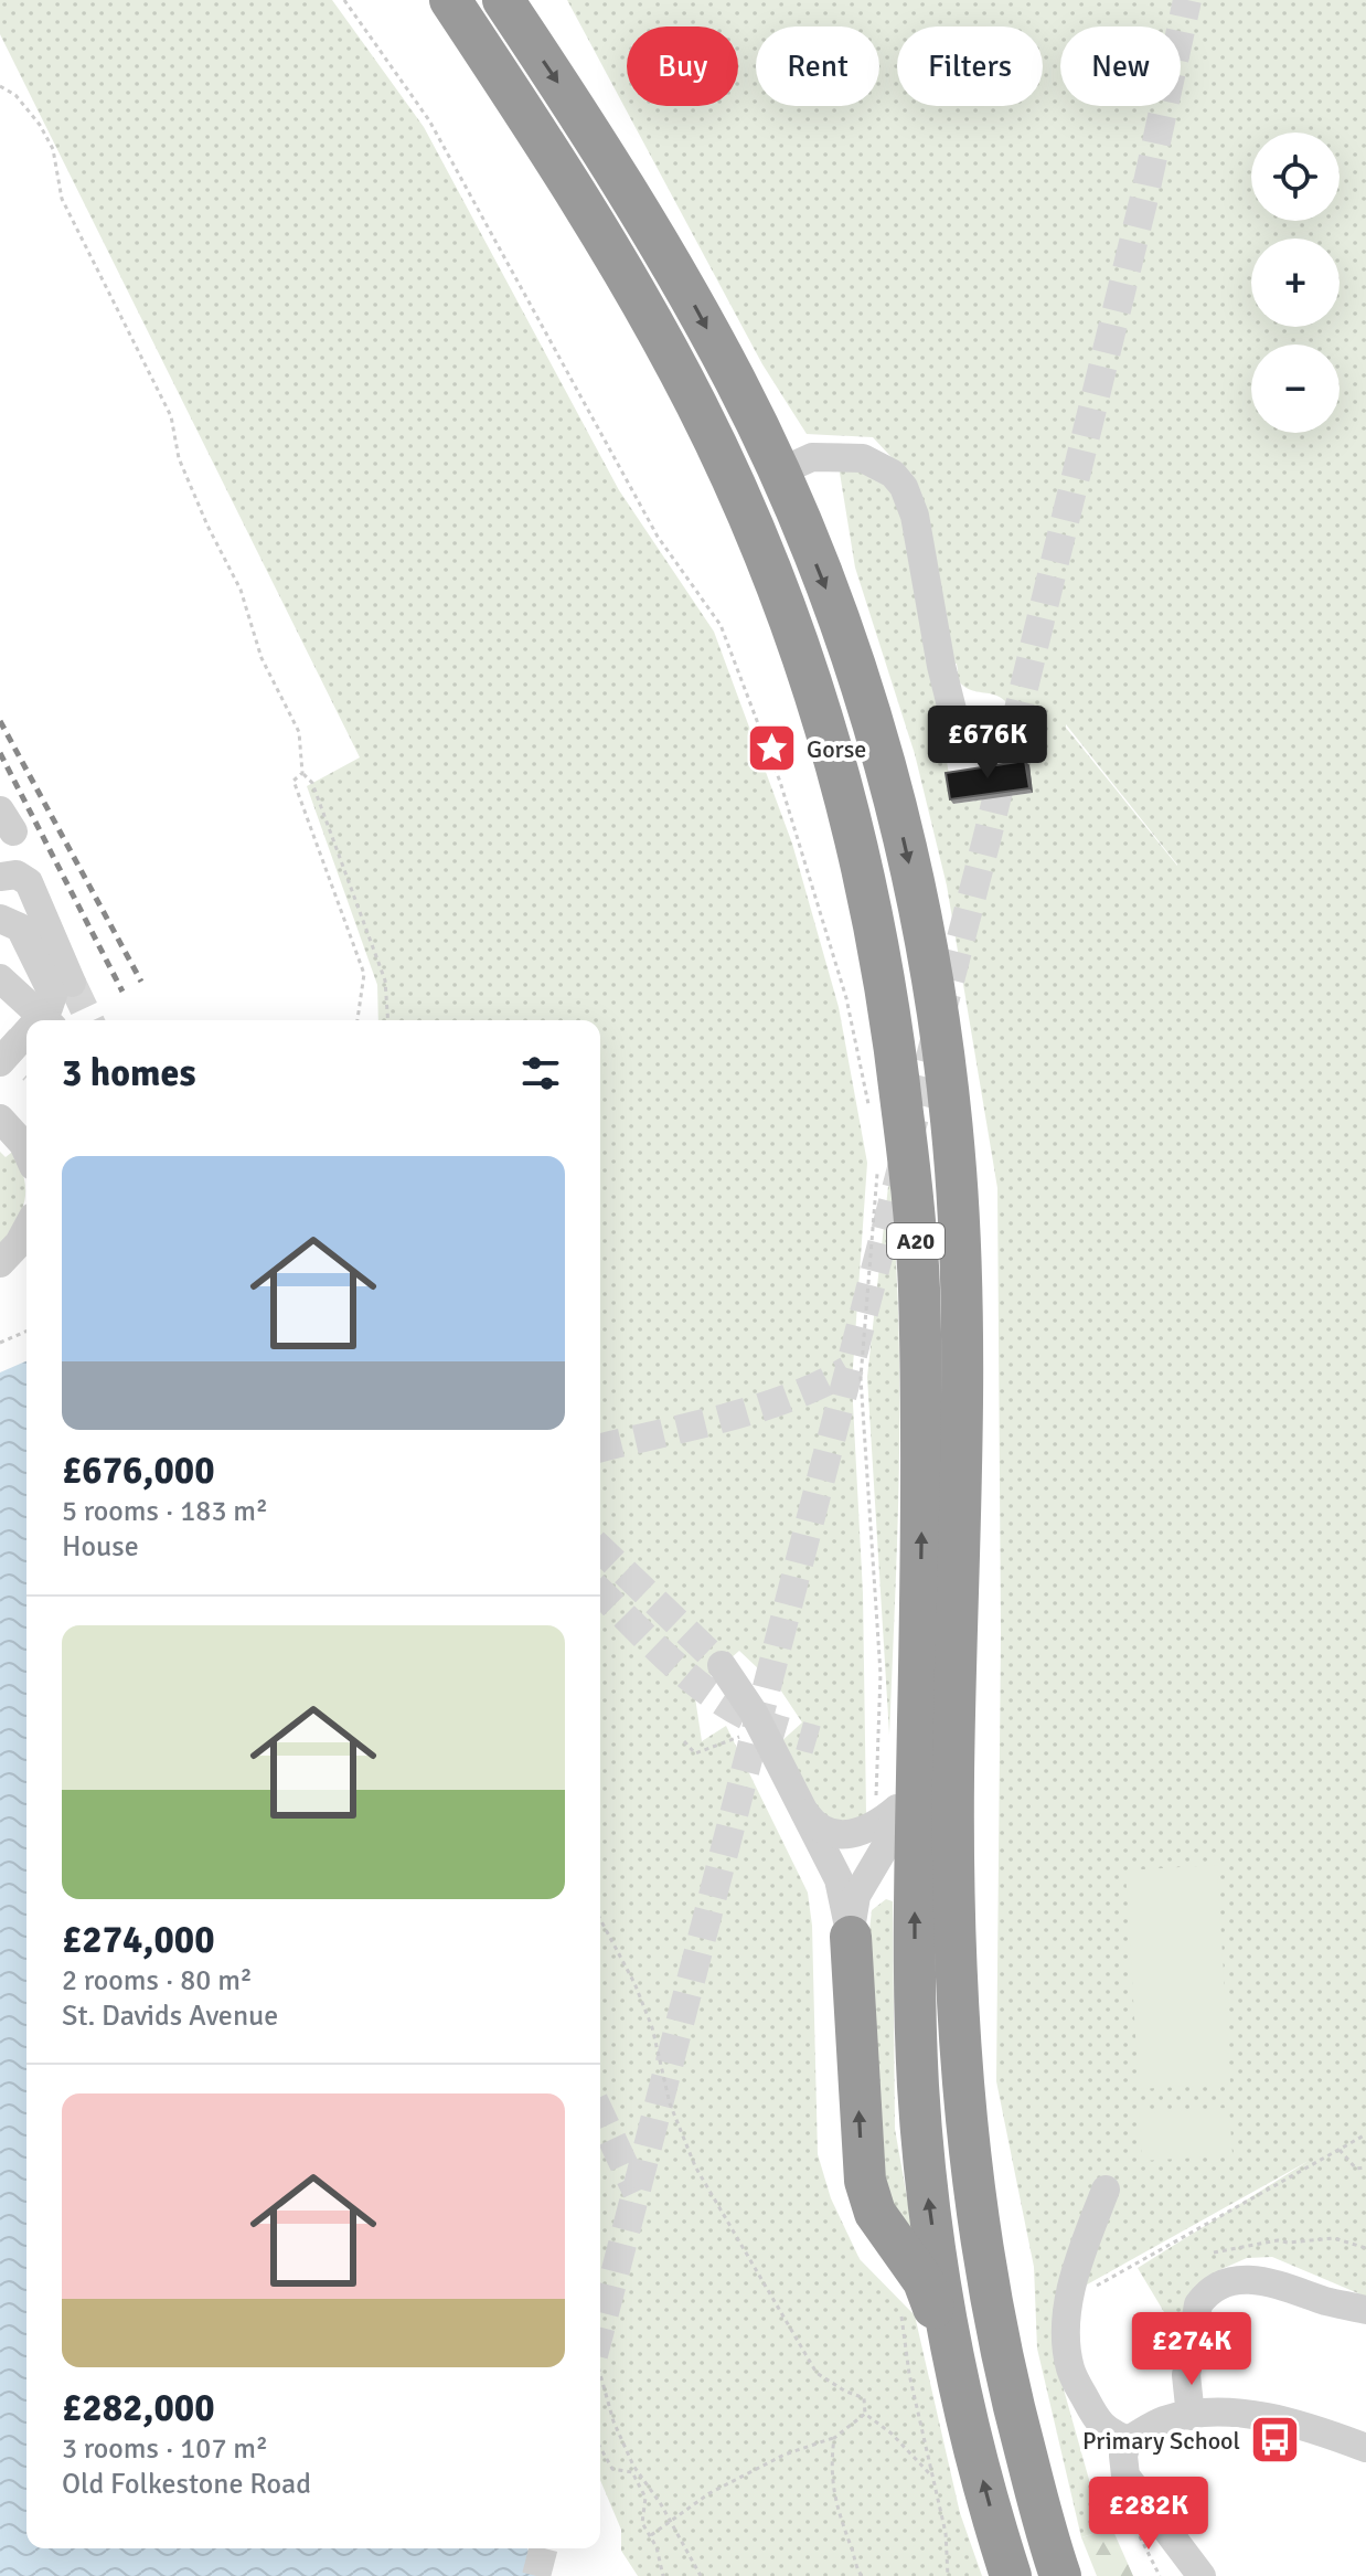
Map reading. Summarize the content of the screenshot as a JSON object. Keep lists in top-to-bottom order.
{
  "streets": {
    "highway": ["A20"]
  },
  "places": {
    "place": ["Gorse"],
    "bus stop": ["Primary School"]
  },
  "page": {
    "chip": [
      "Buy",
      "Rent",
      "Filters",
      "New"
    ],
    "map_buttons": ["+", "−"],
    "price": ["£676K", "£274K", "£282K"],
    "heading": "3 homes",
    "list": [
      {
        "name": "£676,000",
        "note": "5 rooms · 183 m² · House"
      },
      {
        "name": "£274,000",
        "note": "2 rooms · 80 m² · St. Davids Avenue"
      },
      {
        "name": "£282,000",
        "note": "3 rooms · 107 m² · Old Folkestone Road"
      }
    ]
  }
}
